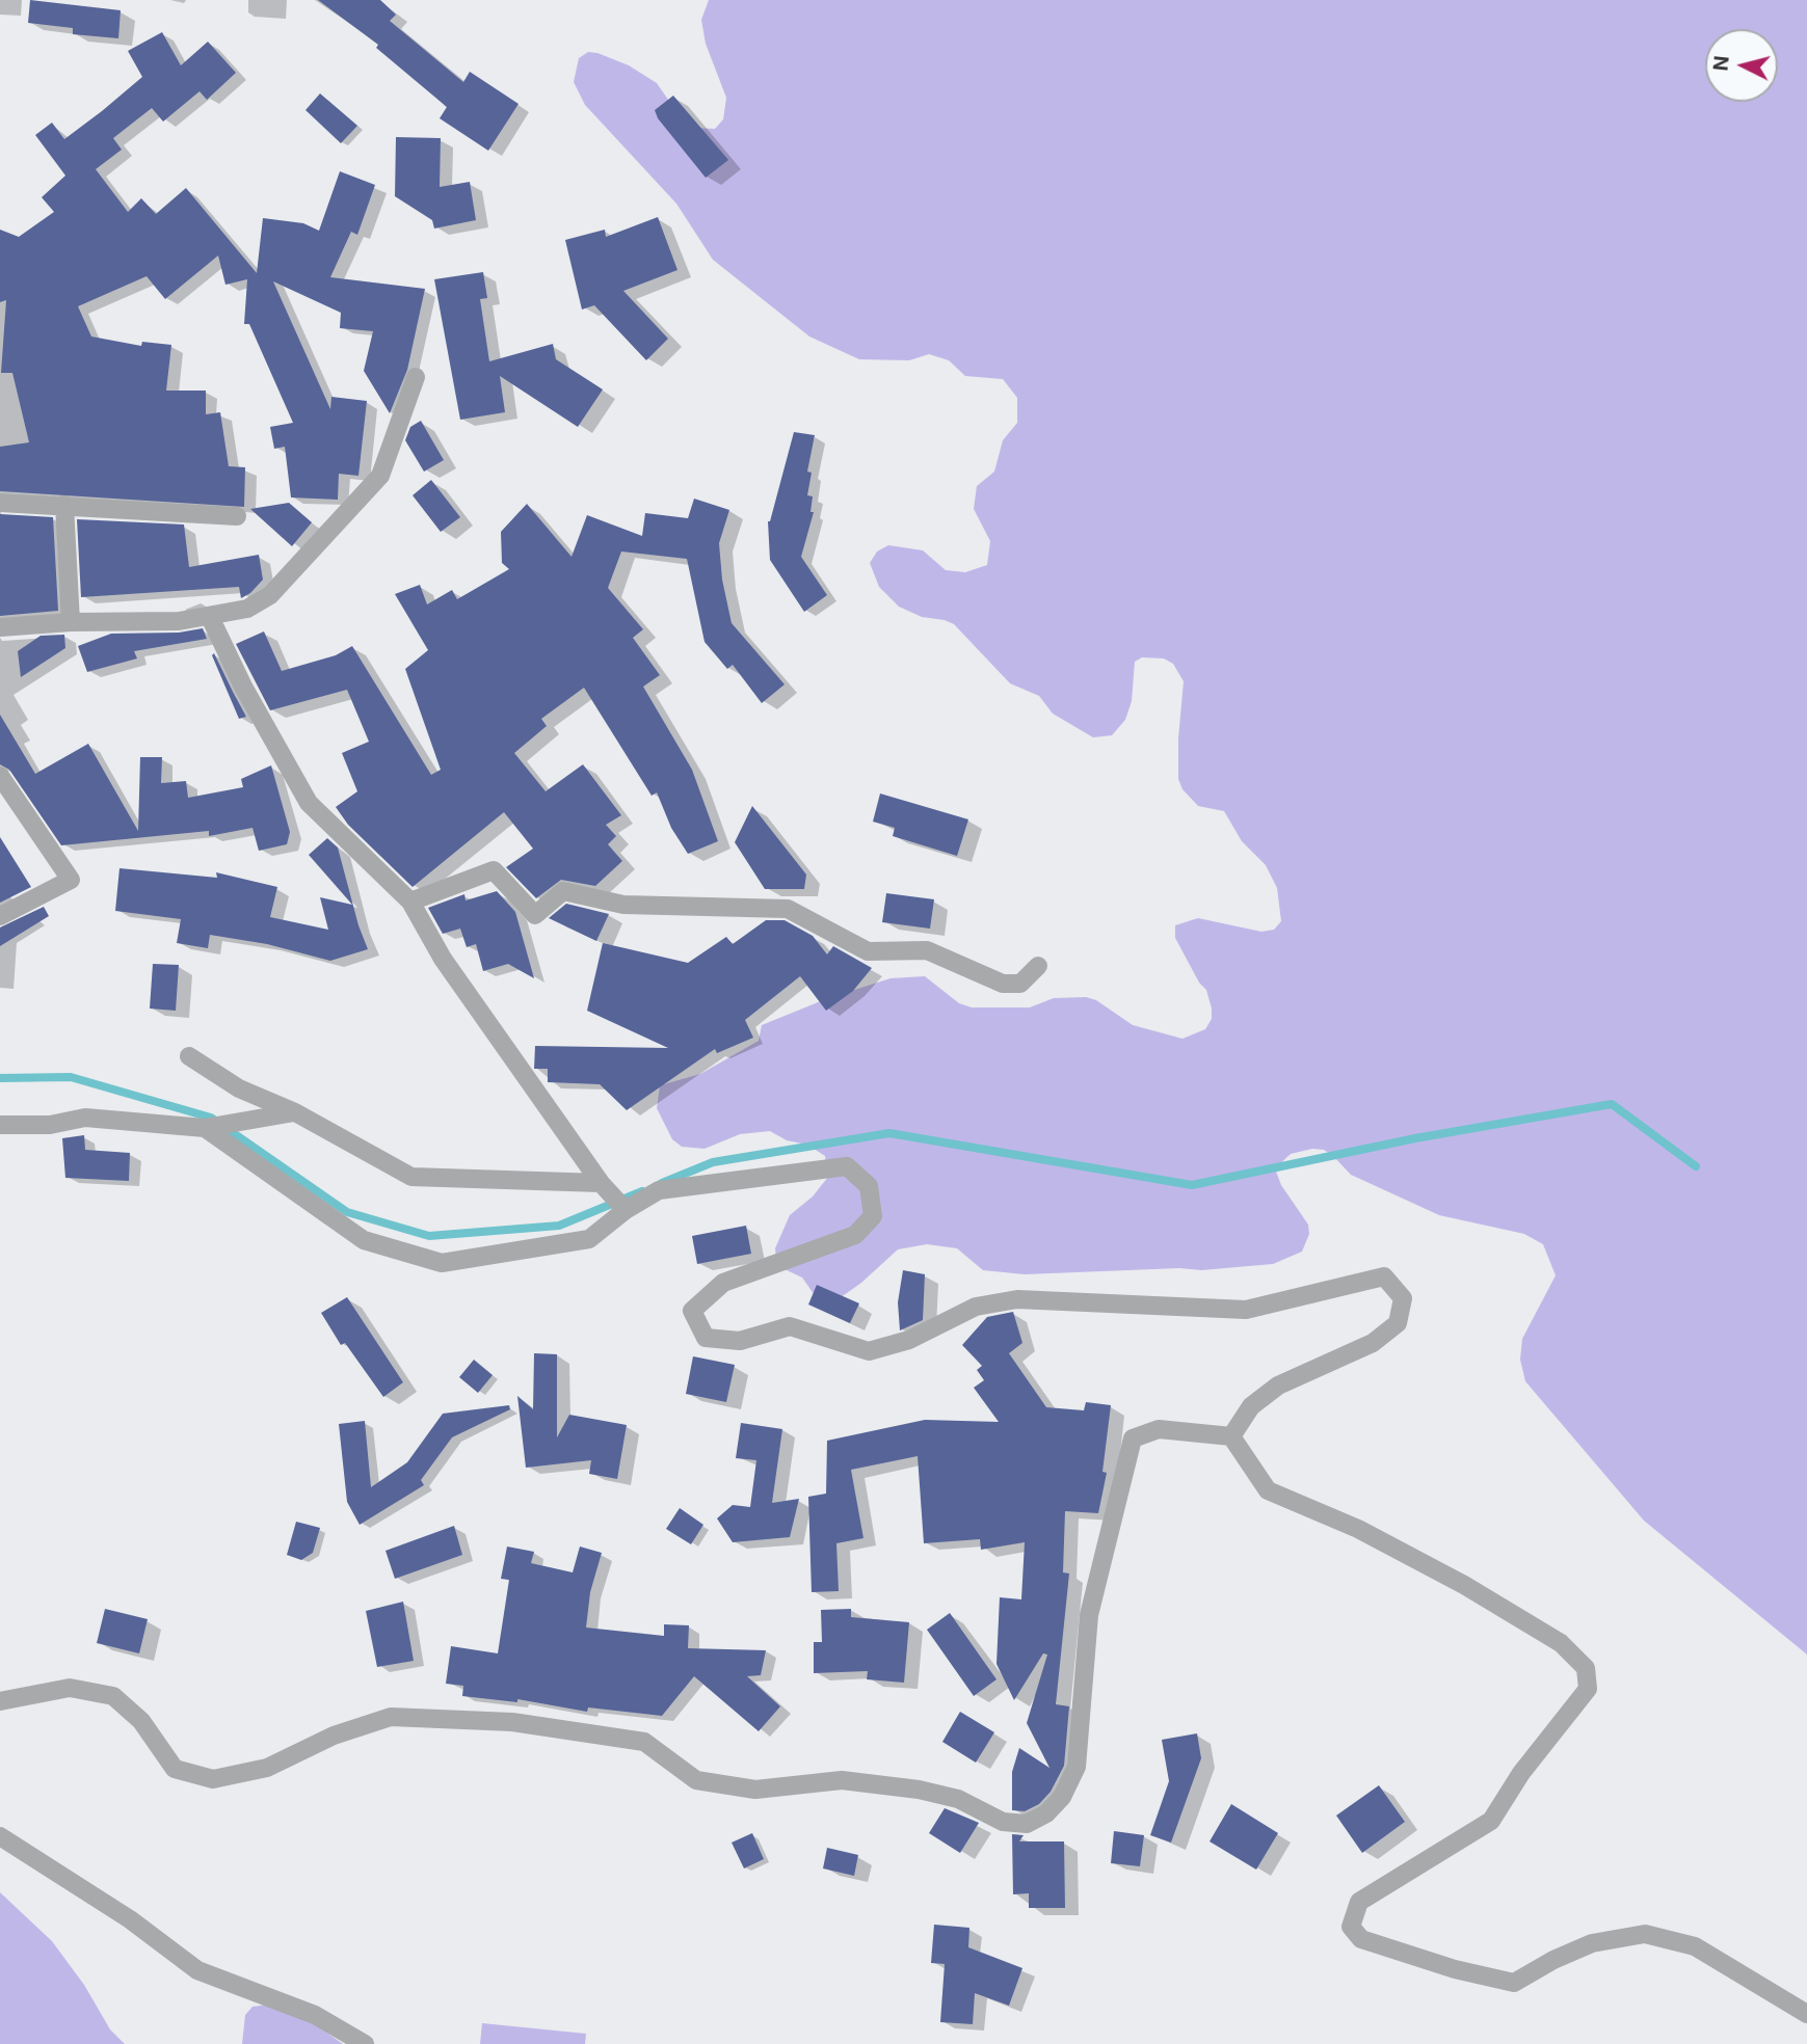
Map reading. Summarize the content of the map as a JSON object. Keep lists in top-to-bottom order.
{
  "north": "left"
}
